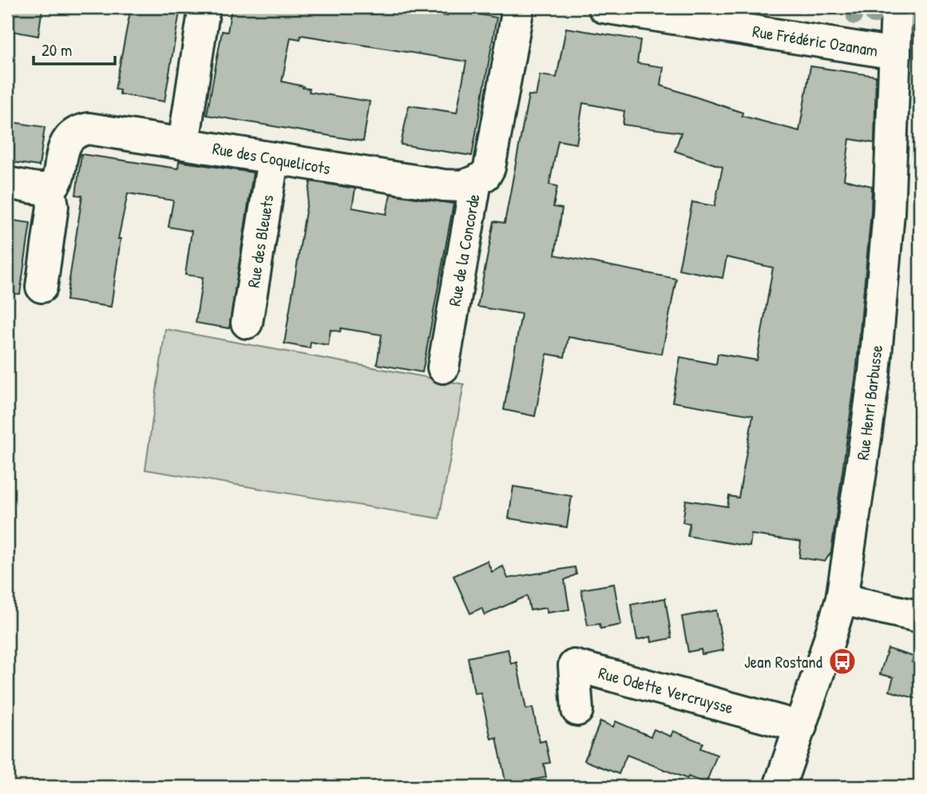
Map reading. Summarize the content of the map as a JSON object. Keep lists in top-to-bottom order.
{
  "streets": {
    "street": [
      "Rue Frédéric Ozanam",
      "Rue des Coquelicots",
      "Rue des Bleuets",
      "Rue de la Concorde",
      "Rue Henri Barbusse",
      "Rue Odette Vercruysse"
    ]
  },
  "crossings": [
    ["Rue Frédéric Ozanam", "Rue Henri Barbusse"],
    ["Rue des Coquelicots", "Rue des Bleuets"],
    ["Rue des Coquelicots", "Rue de la Concorde"],
    ["Rue Henri Barbusse", "Rue Odette Vercruysse"]
  ],
  "places": {
    "bus stop": ["Jean Rostand"]
  },
  "scale_bar": "20 m"
}
